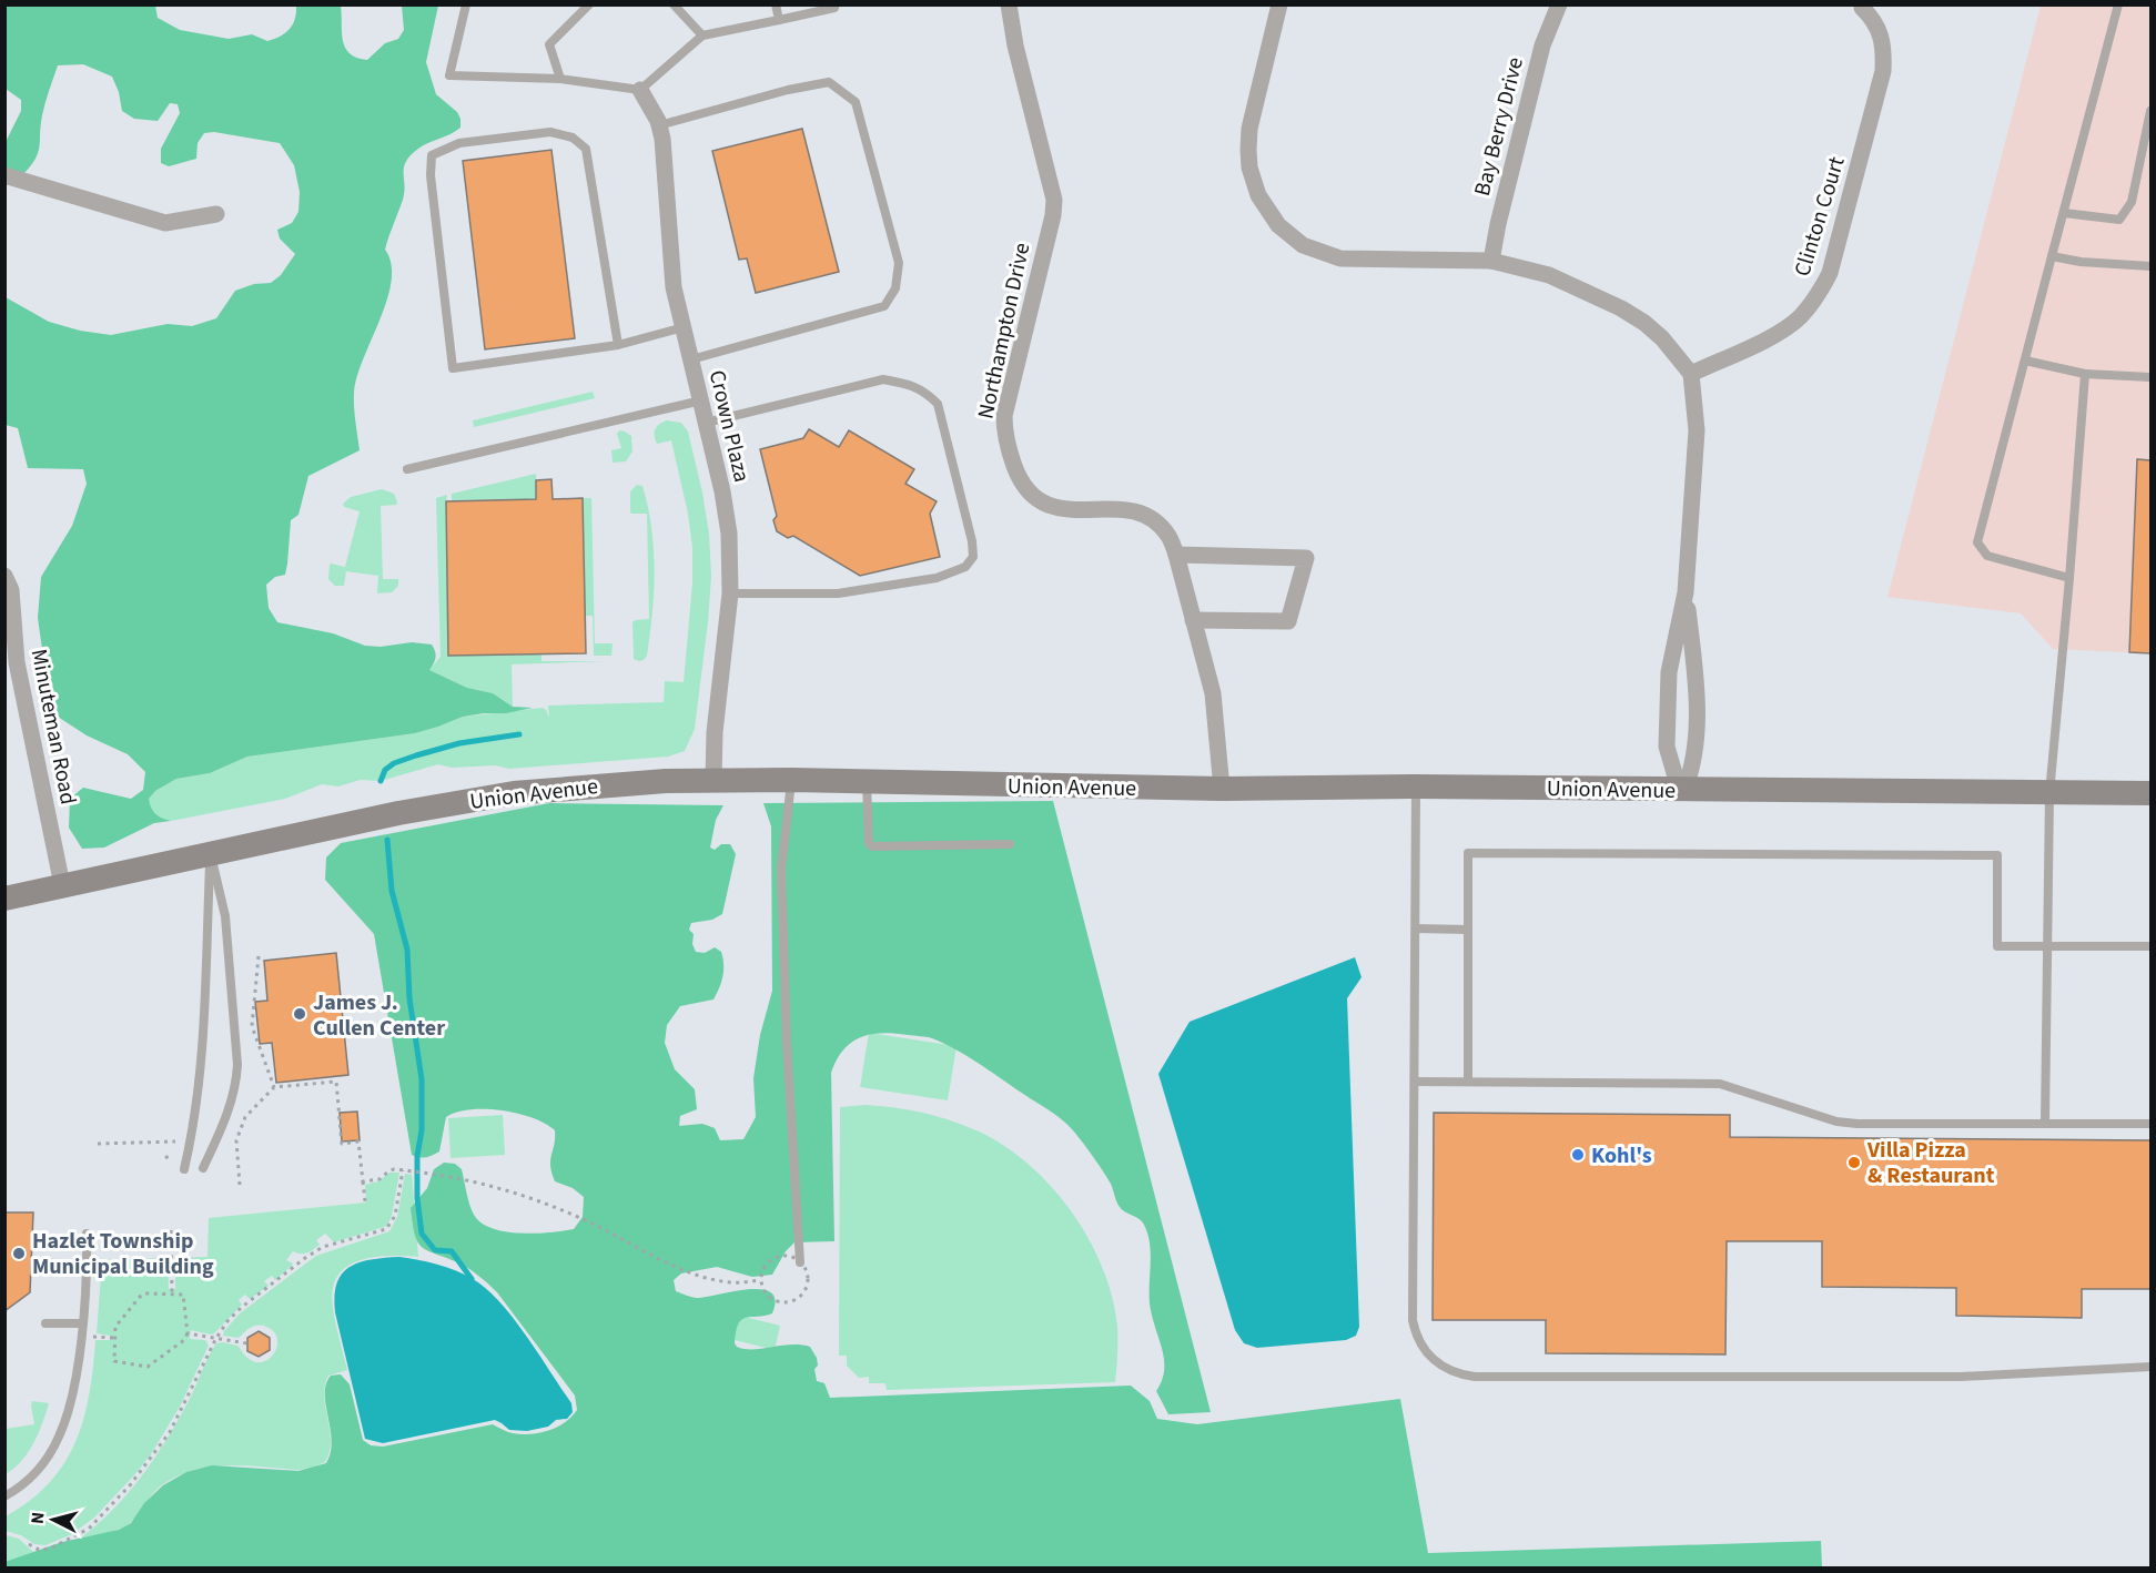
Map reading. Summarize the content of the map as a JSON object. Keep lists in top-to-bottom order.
{
  "streets": {
    "street": [
      "Bay Berry Drive",
      "Clinton Court",
      "Northampton Drive",
      "Crown Plaza",
      "Minuteman Road",
      "Union Avenue"
    ]
  },
  "crossings": [
    ["Northampton Drive", "Union Avenue"],
    ["Crown Plaza", "Union Avenue"],
    ["Minuteman Road", "Union Avenue"]
  ],
  "places": [
    "James J. Cullen Center",
    "Kohl's",
    "Villa Pizza & Restaurant",
    "Hazlet Township Municipal Building"
  ],
  "north": "left"
}
